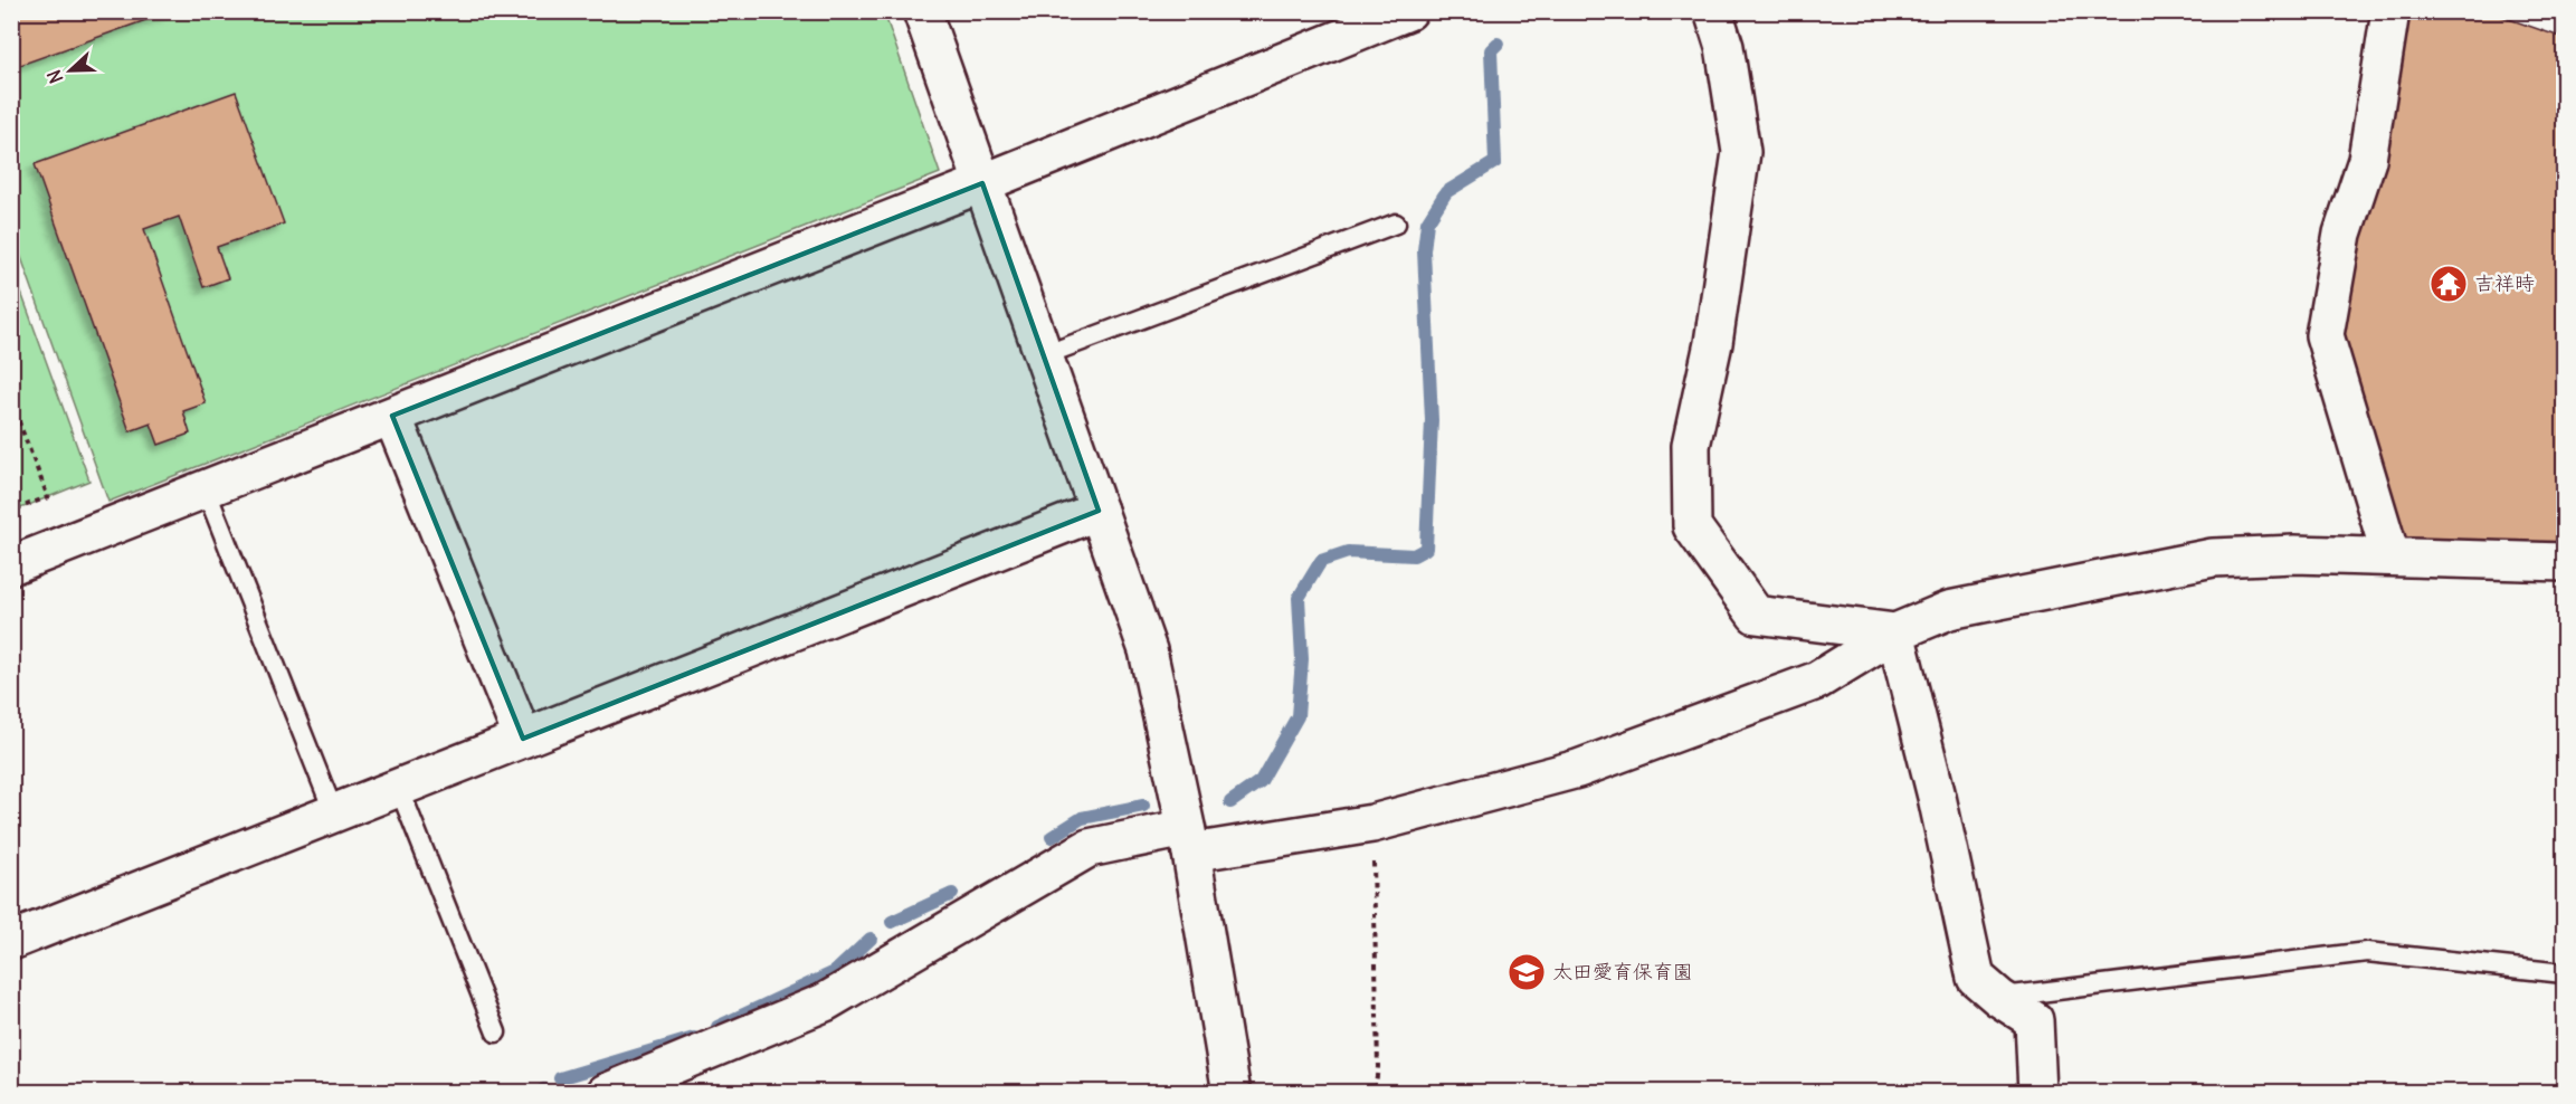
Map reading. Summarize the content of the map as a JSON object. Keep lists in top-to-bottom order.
{
  "places": {
    "temple": ["吉祥時"],
    "school or university": ["太田愛育保育園"]
  },
  "north": "left"
}
